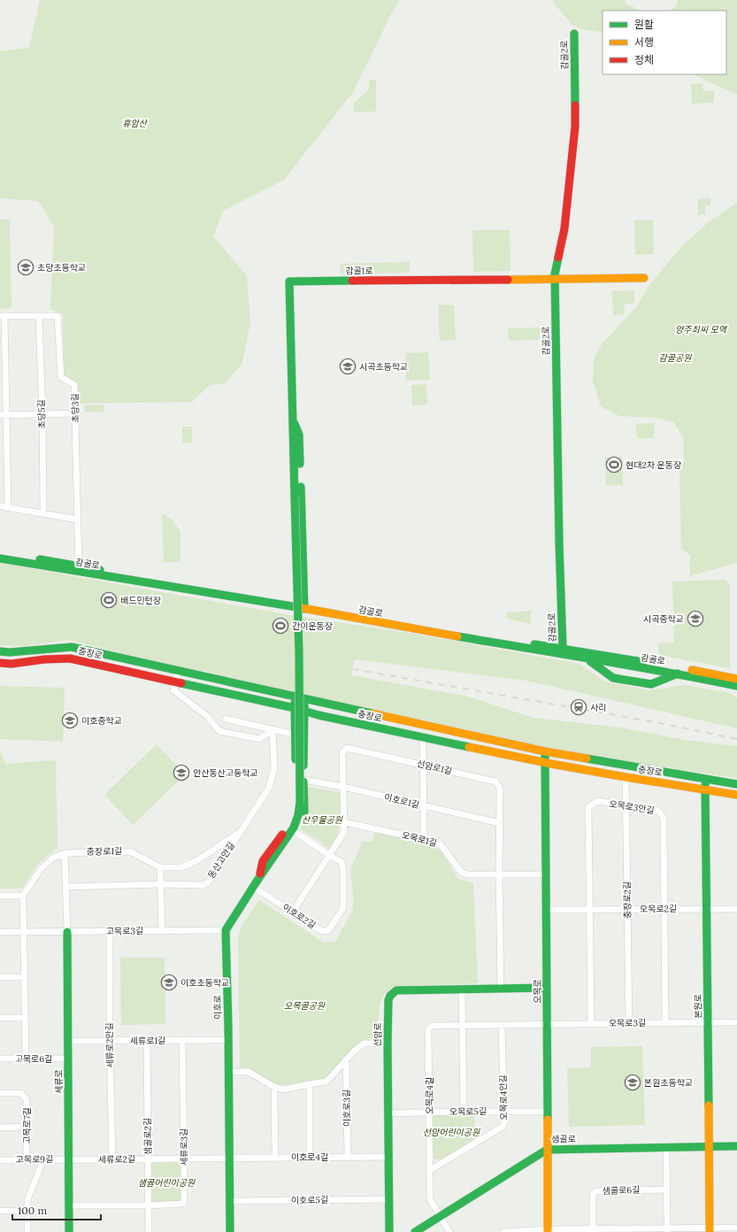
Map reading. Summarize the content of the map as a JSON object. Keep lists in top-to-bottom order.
{
  "streets": {
    "street": [
      "감골2로",
      "감골1로",
      "초당3길",
      "초당5길",
      "감골로",
      "충장로",
      "선암로1길",
      "이호로1길",
      "오목로3안길",
      "오목로1길",
      "충장로1길",
      "동산고안길",
      "충장로2길",
      "오목로2길",
      "이호로2길",
      "고목로3길",
      "오목로",
      "본원로",
      "이호로",
      "오목로3길",
      "선암로",
      "세류로1길",
      "세류로2안길",
      "고목로6길",
      "세류로",
      "오목로4길",
      "오목로4안길",
      "이호로3길",
      "오목로5길",
      "고목로7길",
      "샘골로2길",
      "샘골로",
      "세류로3길",
      "이호로4길",
      "고목로9길",
      "세류로2길",
      "샘골로6길",
      "이호로5길"
    ]
  },
  "crossings": [
    ["감골2로", "감골1로"],
    ["감골2로", "감골로"],
    ["초당3길", "초당5길"],
    ["초당3길", "감골로"],
    ["충장로", "충장로2길"],
    ["충장로", "오목로"],
    ["충장로", "본원로"],
    ["선암로1길", "이호로1길"],
    ["선암로1길", "오목로1길"],
    ["선암로1길", "이호로2길"],
    ["선암로1길", "선암로"],
    ["오목로3안길", "충장로2길"],
    ["오목로3안길", "오목로2길"],
    ["오목로3안길", "오목로3길"],
    ["오목로1길", "오목로"],
    ["충장로2길", "오목로2길"],
    ["충장로2길", "오목로3길"],
    ["오목로2길", "오목로"],
    ["오목로2길", "본원로"],
    ["고목로3길", "이호로"],
    ["고목로3길", "세류로2안길"],
    ["고목로3길", "세류로"],
    ["오목로", "오목로3길"],
    ["오목로", "선암로"],
    ["오목로", "오목로4길"],
    ["오목로", "오목로5길"],
    ["오목로", "샘골로"],
    ["본원로", "오목로3길"],
    ["본원로", "샘골로"],
    ["이호로", "세류로1길"],
    ["이호로", "이호로4길"],
    ["이호로", "세류로2길"],
    ["이호로", "이호로5길"],
    ["오목로3길", "오목로4길"],
    ["선암로", "오목로5길"],
    ["선암로", "이호로4길"],
    ["선암로", "이호로5길"],
    ["세류로1길", "세류로2안길"],
    ["세류로1길", "세류로"],
    ["세류로1길", "샘골로2길"],
    ["세류로1길", "세류로3길"],
    ["세류로2안길", "세류로2길"],
    ["고목로6길", "세류로"],
    ["세류로", "세류로3길"],
    ["세류로", "고목로9길"],
    ["세류로", "세류로2길"],
    ["오목로4길", "오목로4안길"],
    ["오목로4길", "오목로5길"],
    ["오목로4길", "샘골로"],
    ["오목로4안길", "오목로5길"],
    ["이호로3길", "이호로4길"],
    ["고목로7길", "고목로9길"],
    ["샘골로2길", "세류로3길"],
    ["샘골로2길", "세류로2길"],
    ["세류로3길", "세류로2길"],
    ["이호로4길", "세류로2길"],
    ["고목로9길", "세류로2길"]
  ],
  "parks": [
    "휴암산",
    "양주최씨 모역",
    "감골공원",
    "산우물공원",
    "오목골공원",
    "선암어린이공원",
    "샘골어린이공원"
  ],
  "places": {
    "school or university": [
      "초당초등학교",
      "시곡초등학교",
      "시곡중학교",
      "이호중학교",
      "안산동산고등학교",
      "이호초등학교",
      "본원초등학교"
    ],
    "sports": ["현대2차 운동장", "배드민턴장", "간이운동장"],
    "station": ["사리"]
  },
  "legend": ["원활", "서행", "정체"],
  "scale_bar": "100 m"
}
